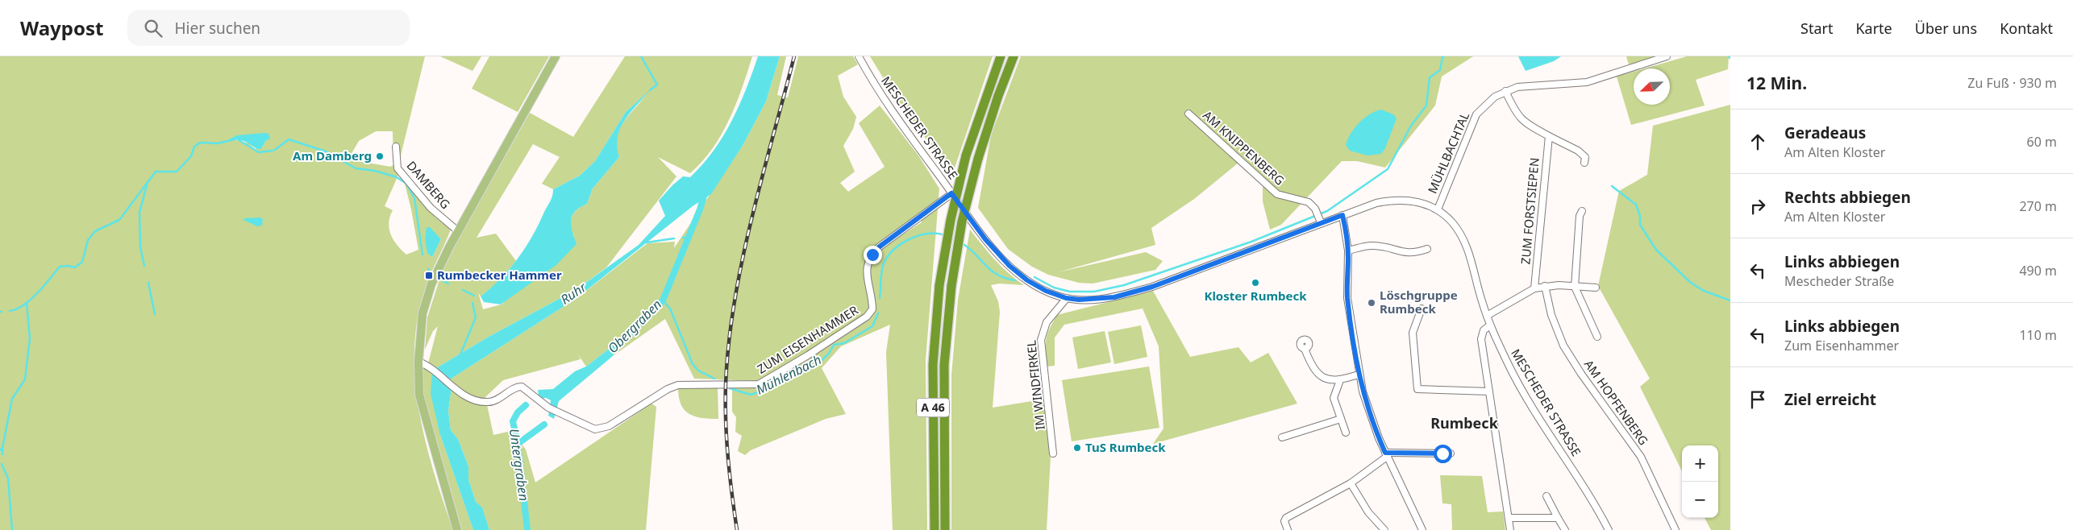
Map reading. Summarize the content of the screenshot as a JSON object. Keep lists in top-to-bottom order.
{
  "streets": {
    "highway": ["A 46"],
    "street": [
      "MESCHEDER STRASSE",
      "AM KNIPPENBERG",
      "MÜHLBACHTAL",
      "DAMBERG",
      "ZUM FORSTSIEPEN",
      "ZUM EISENHAMMER",
      "IM WINDFIRKEL",
      "AM HOPFENBERG"
    ]
  },
  "crossings": [
    ["MESCHEDER STRASSE", "AM KNIPPENBERG"],
    ["MESCHEDER STRASSE", "MÜHLBACHTAL"],
    ["MESCHEDER STRASSE", "ZUM EISENHAMMER"],
    ["MESCHEDER STRASSE", "IM WINDFIRKEL"]
  ],
  "districts": ["Rumbeck"],
  "water": [
    "Ruhr",
    "Obergraben",
    "Mühlenbach",
    "Untergraben"
  ],
  "places": {
    "other": [
      "Am Damberg",
      "Kloster Rumbeck",
      "Löschgruppe Rumbeck",
      "TuS Rumbeck"
    ],
    "transit": ["Rumbecker Hammer"]
  },
  "north": "bottom left",
  "page": {
    "header": "Waypost",
    "search": "Hier suchen",
    "nav": [
      "Start",
      "Karte",
      "Über uns",
      "Kontakt"
    ],
    "heading": ["12 Min.", "Zu Fuß · 930 m"],
    "list": [
      ["Geradeaus", "Am Alten Kloster", "60 m"],
      ["Rechts abbiegen", "Am Alten Kloster", "270 m"],
      ["Links abbiegen", "Mescheder Straße", "490 m"],
      ["Links abbiegen", "Zum Eisenhammer", "110 m"],
      "Ziel erreicht"
    ],
    "map_buttons": ["+", "−"]
  }
}
